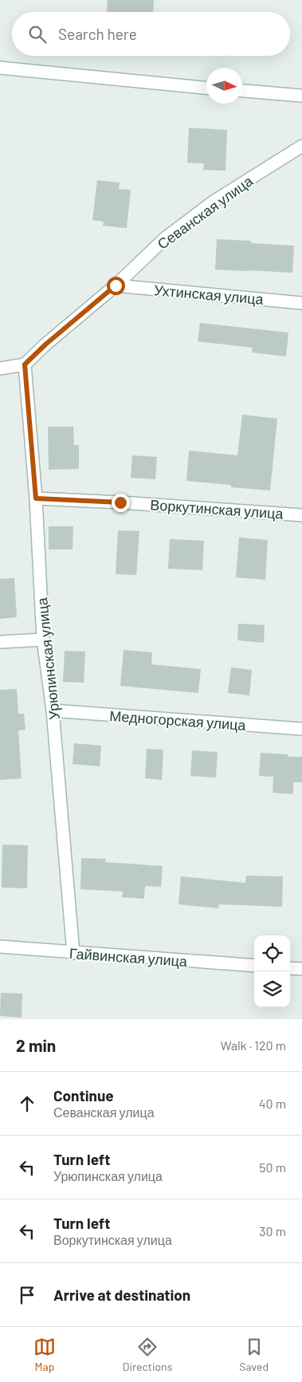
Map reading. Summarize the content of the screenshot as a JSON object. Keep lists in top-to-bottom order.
{
  "streets": {
    "street": [
      "Севанская улица",
      "Ухтинская улица",
      "Воркутинская улица",
      "Урюпинская улица",
      "Медногорская улица",
      "Гайвинская улица"
    ]
  },
  "crossings": [
    ["Севанская улица", "Ухтинская улица"],
    ["Севанская улица", "Урюпинская улица"],
    ["Воркутинская улица", "Урюпинская улица"],
    ["Урюпинская улица", "Медногорская улица"],
    ["Урюпинская улица", "Гайвинская улица"]
  ],
  "north": "right",
  "page": {
    "search": "Search here",
    "heading": ["2 min", "Walk · 120 m"],
    "list": [
      ["Continue", "Севанская улица", "40 m"],
      ["Turn left", "Урюпинская улица", "50 m"],
      ["Turn left", "Воркутинская улица", "30 m"],
      "Arrive at destination"
    ],
    "nav": ["Map", "Directions", "Saved"]
  }
}
